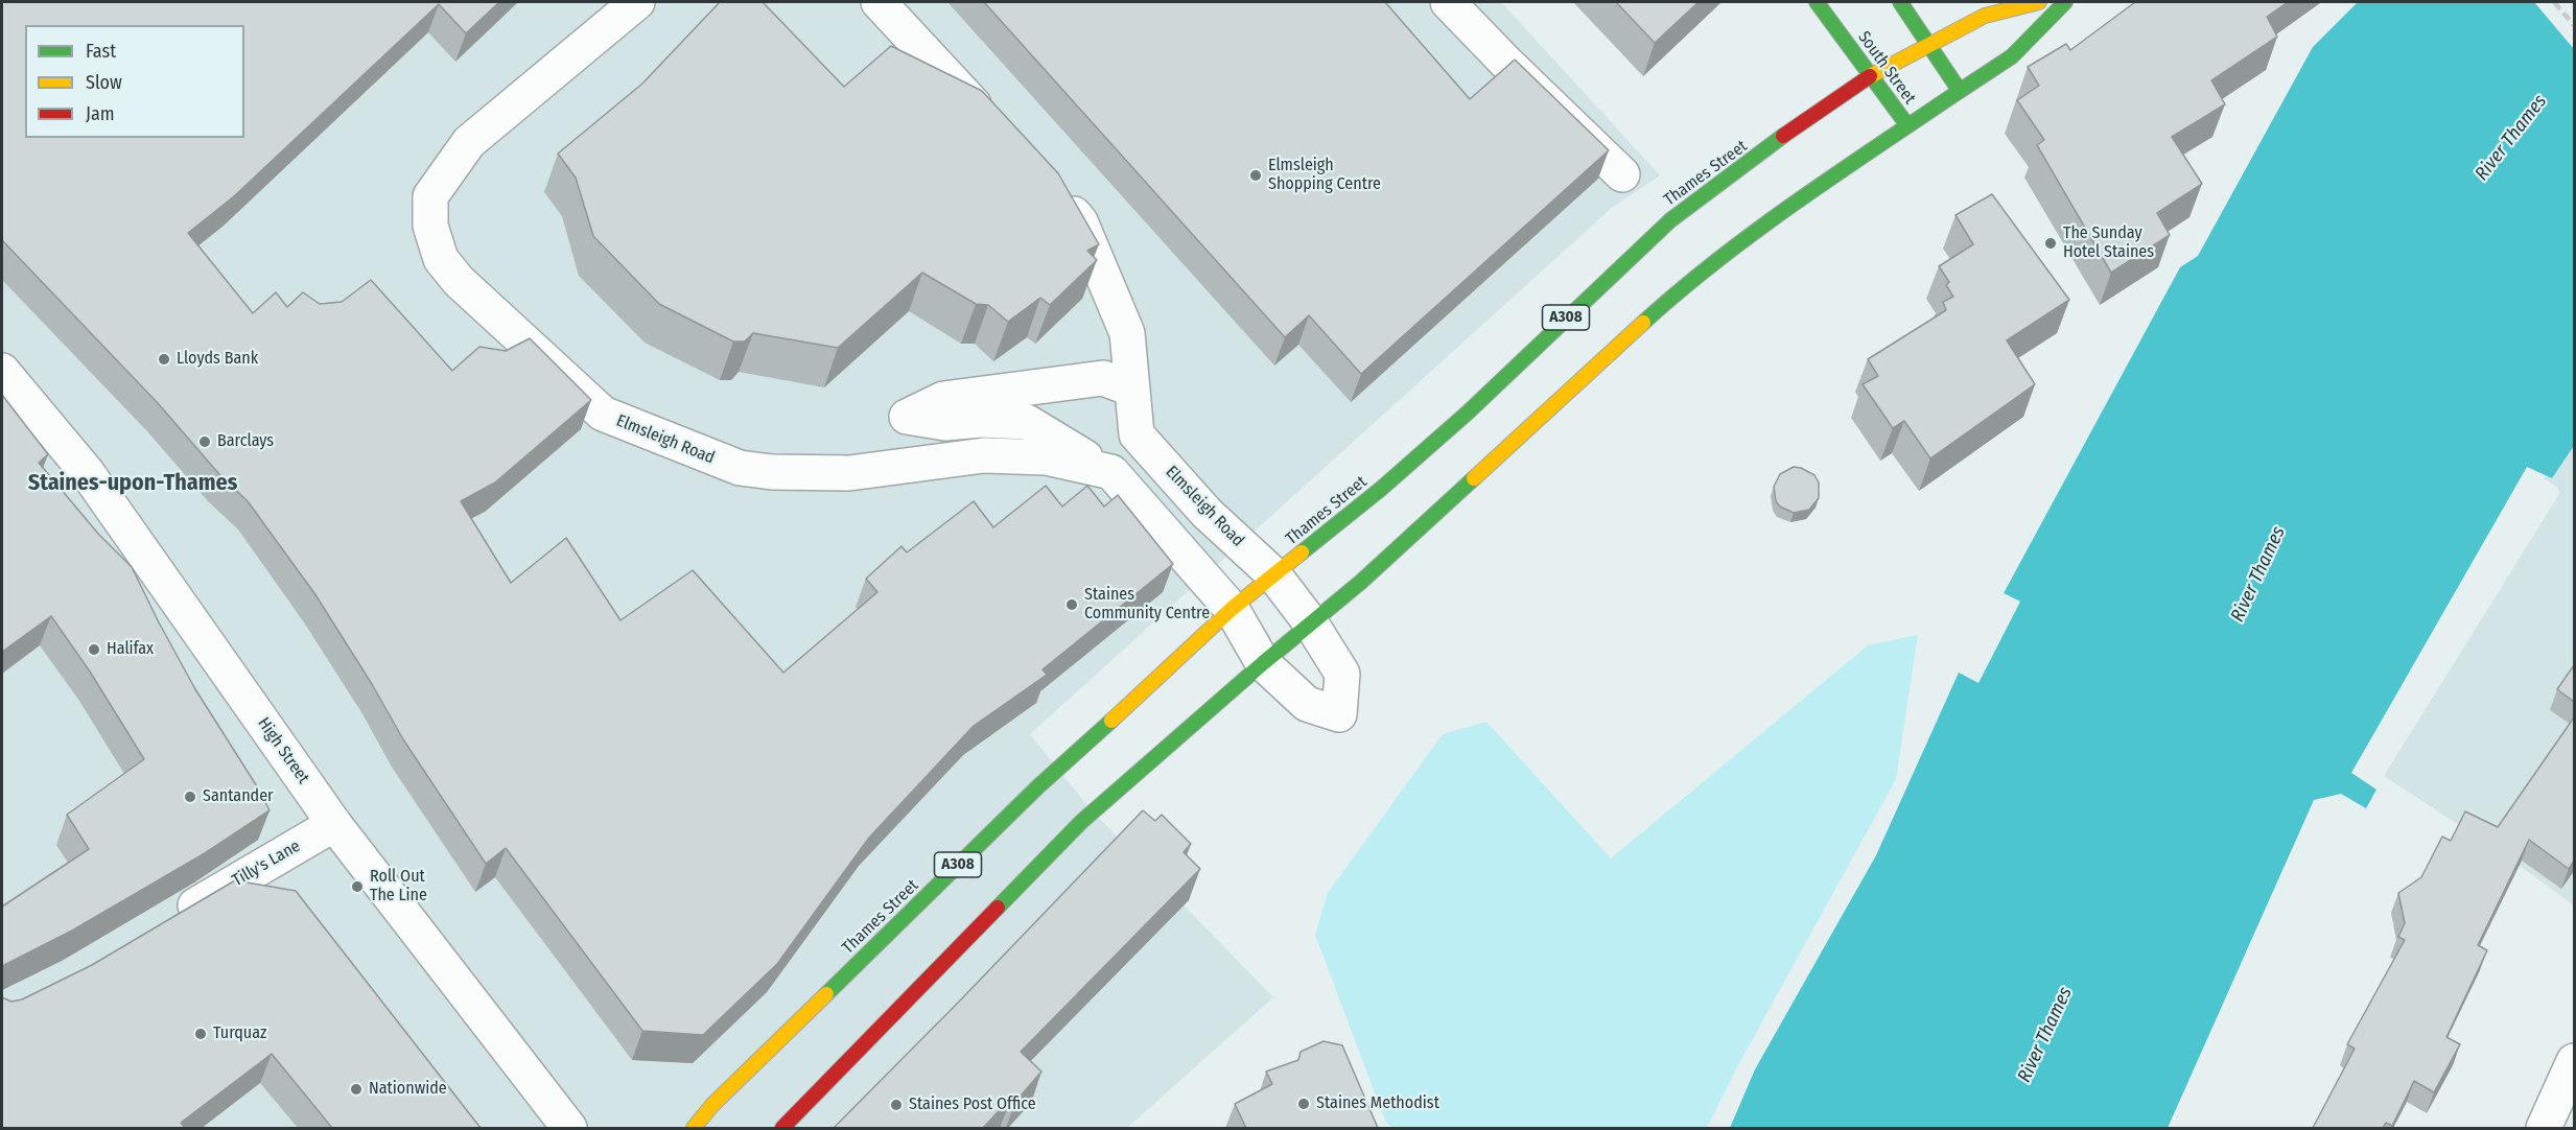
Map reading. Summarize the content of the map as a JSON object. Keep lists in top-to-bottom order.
{
  "streets": {
    "main road": ["South Street", "Thames Street", "A308"],
    "street": ["Elmsleigh Road", "High Street", "Tilly's Lane"]
  },
  "crossings": [
    ["South Street", "Thames Street"],
    ["Thames Street", "Elmsleigh Road"],
    ["High Street", "Tilly's Lane"]
  ],
  "districts": ["Staines-upon-Thames"],
  "water": ["River Thames"],
  "places": [
    "Elmsleigh Shopping Centre",
    "The Sunday Hotel Staines",
    "Lloyds Bank",
    "Barclays",
    "Staines Community Centre",
    "Halifax",
    "Santander",
    "Roll Out The Line",
    "Turquaz",
    "Nationwide",
    "Staines Methodist",
    "Staines Post Office"
  ],
  "legend": ["Fast", "Slow", "Jam"]
}
